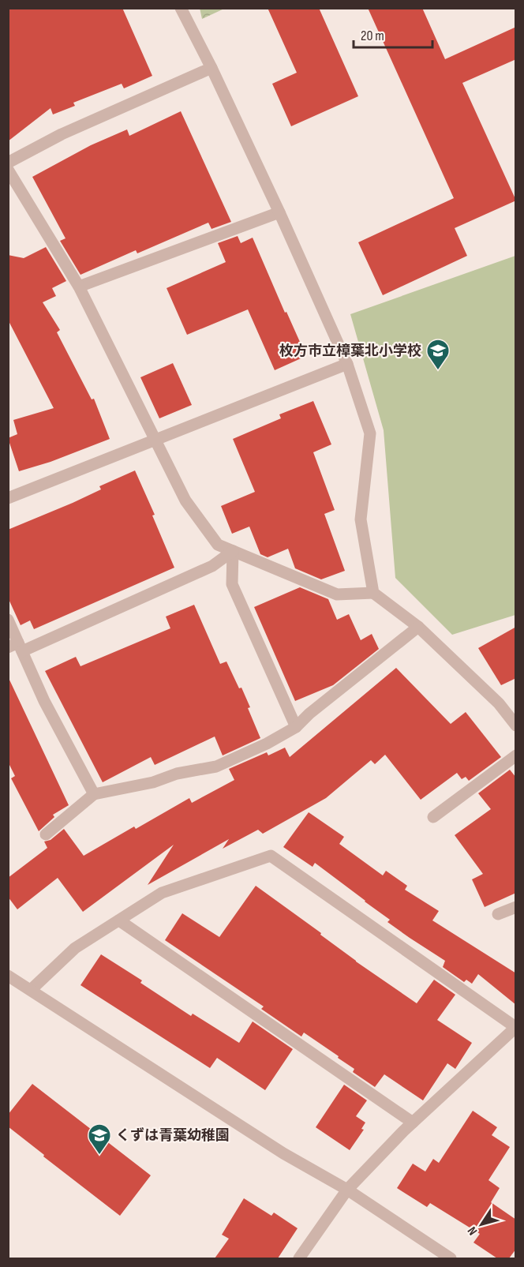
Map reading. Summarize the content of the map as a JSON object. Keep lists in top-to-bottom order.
{
  "places": {
    "school or university": ["枚方市立樟葉北小学校", "くずは青葉幼稚園"]
  },
  "scale_bar": "20 m",
  "north": "bottom left"
}
